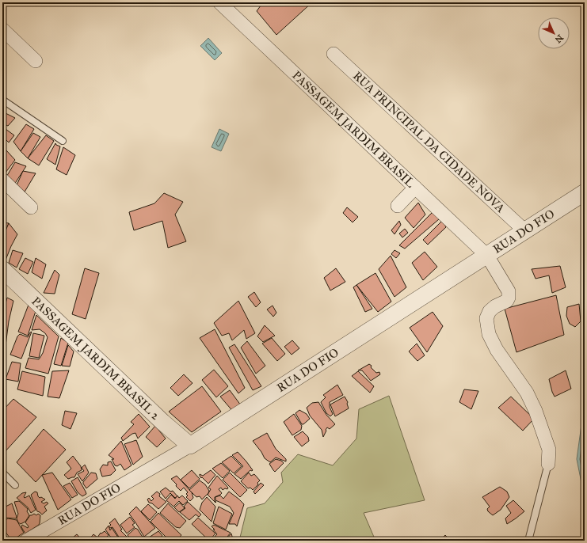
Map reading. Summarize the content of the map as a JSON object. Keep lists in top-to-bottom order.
{
  "streets": {
    "street": [
      "PASSAGEM JARDIM BRASIL",
      "RUA PRINCIPAL DA CIDADE NOVA",
      "RUA DO FIO",
      "PASSAGEM JARDIM BRASIL 2"
    ]
  },
  "crossings": [
    ["PASSAGEM JARDIM BRASIL", "RUA DO FIO"],
    ["RUA PRINCIPAL DA CIDADE NOVA", "RUA DO FIO"],
    ["RUA DO FIO", "PASSAGEM JARDIM BRASIL 2"]
  ],
  "north": "bottom right"
}
